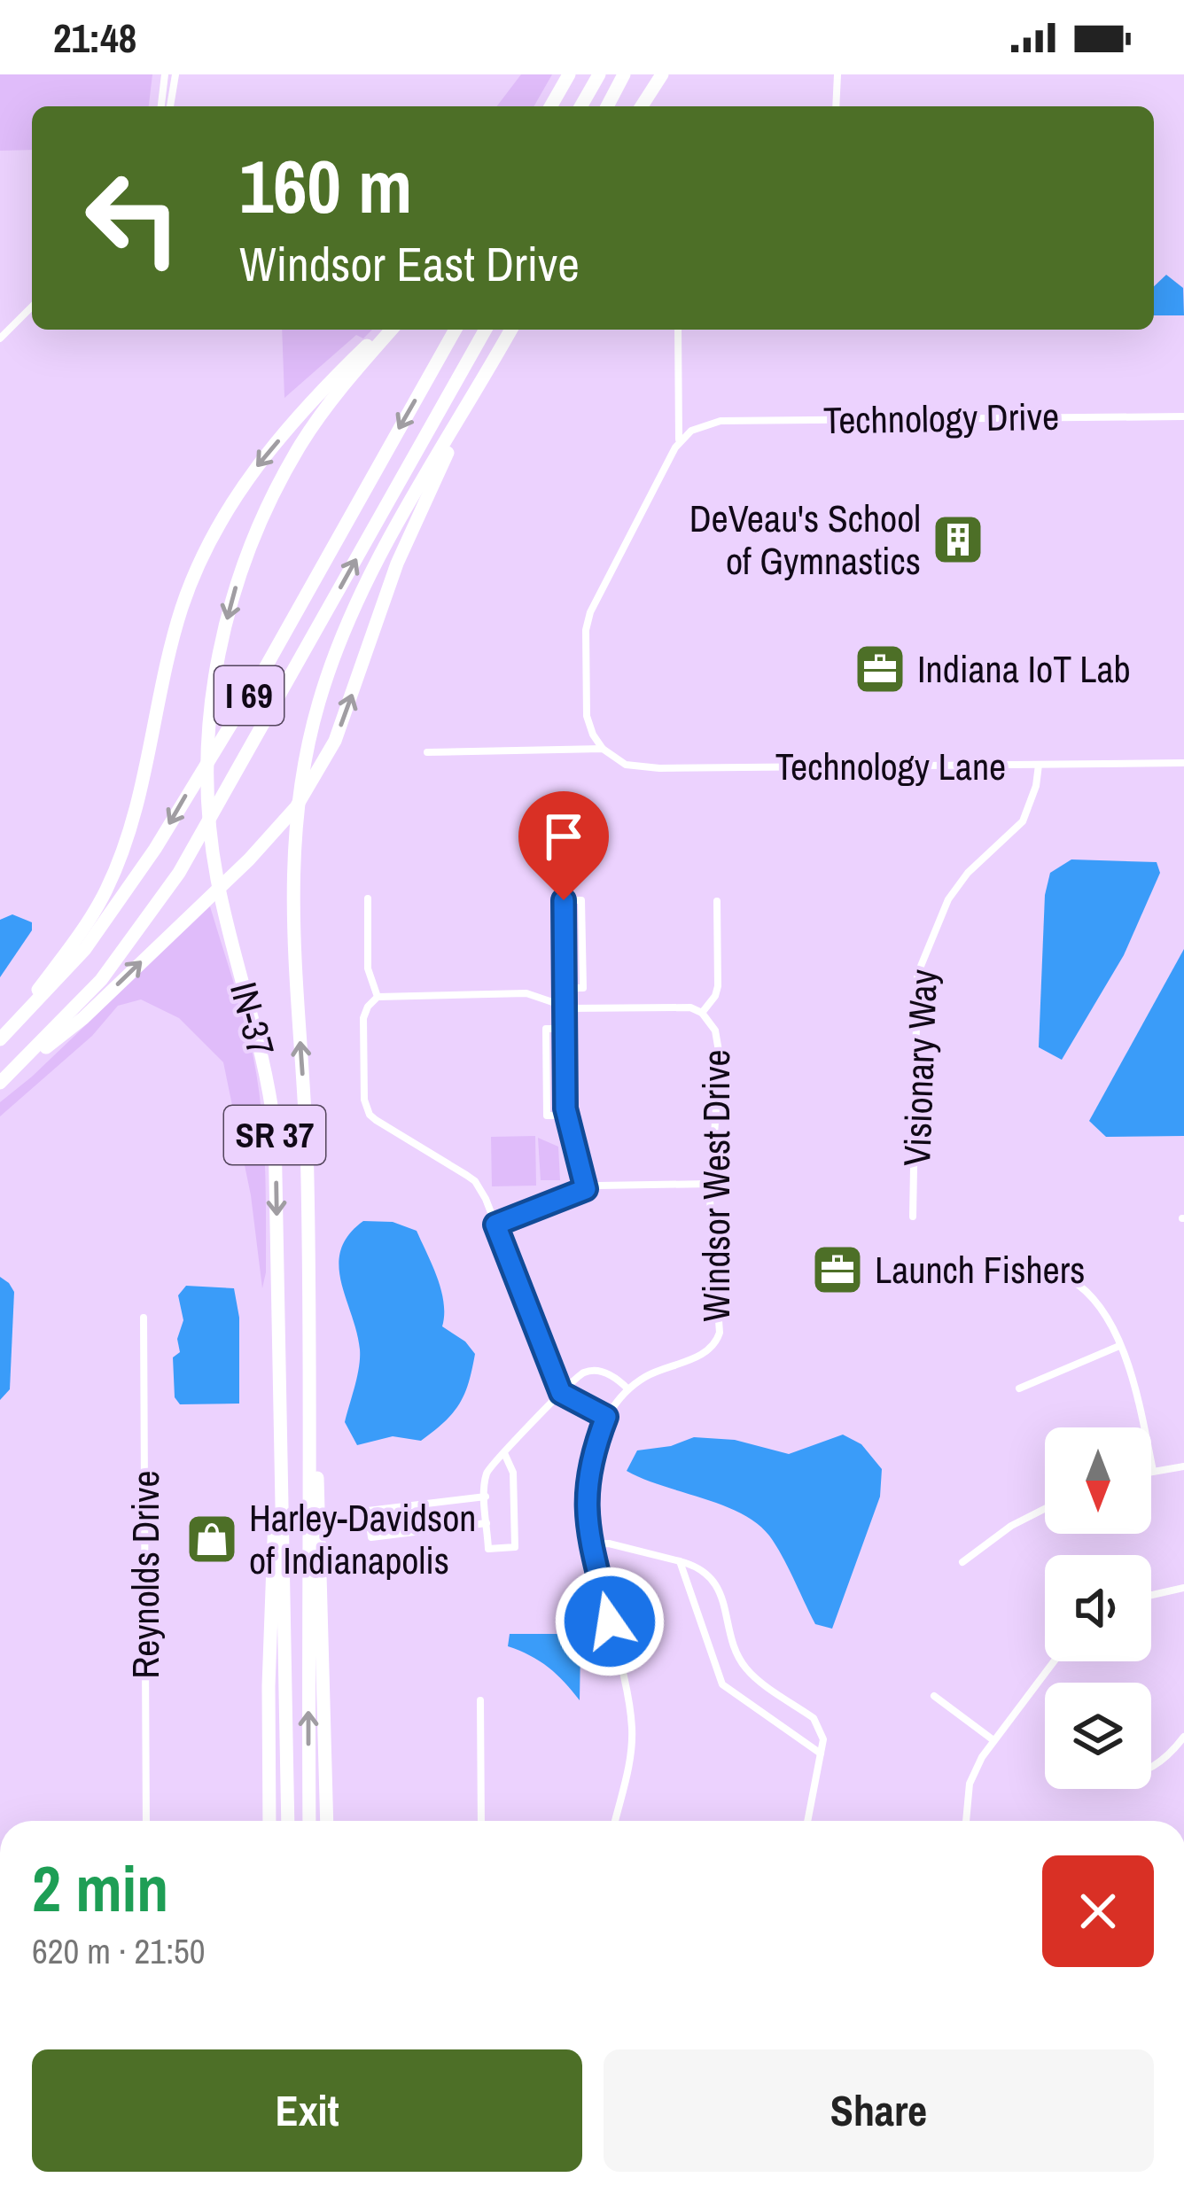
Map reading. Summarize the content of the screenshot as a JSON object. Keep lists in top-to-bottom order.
{
  "streets": {
    "highway": ["I 69", "IN-37", "SR 37"],
    "street": [
      "Technology Drive",
      "Technology Lane",
      "Visionary Way",
      "Windsor West Drive",
      "Reynolds Drive"
    ]
  },
  "crossings": [
    ["Technology Lane", "Visionary Way"]
  ],
  "places": {
    "building": ["DeVeau's School of Gymnastics"],
    "office": ["Indiana IoT Lab", "Launch Fishers"],
    "shop": ["Harley-Davidson of Indianapolis"]
  },
  "north": "bottom",
  "page": {
    "status": "21:48",
    "turn": ["160 m", "Windsor East Drive"],
    "heading": ["2 min", "620 m · 21:50"],
    "buttons": ["Exit", "Share"]
  }
}
